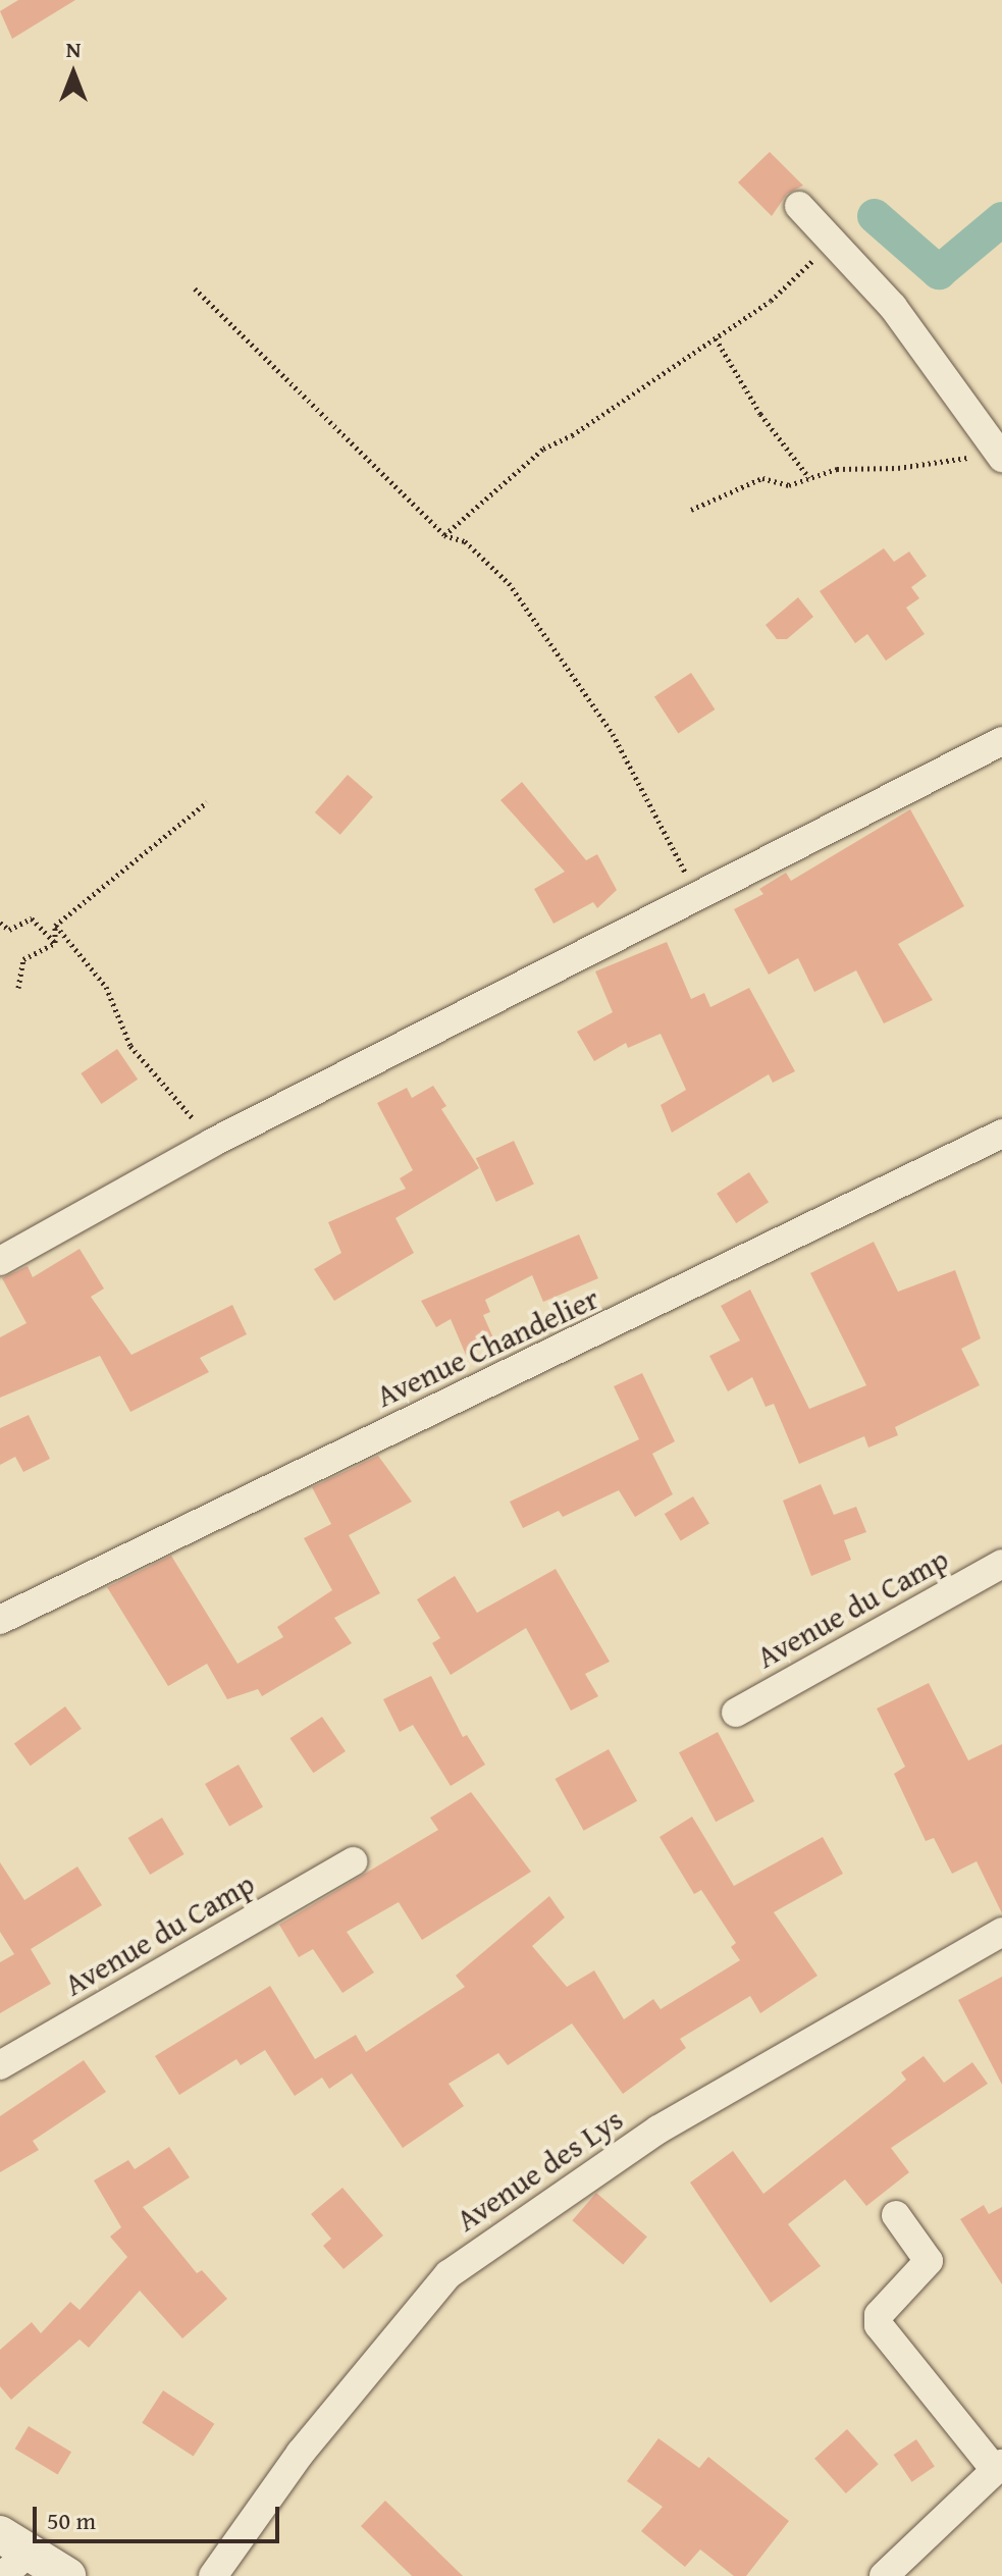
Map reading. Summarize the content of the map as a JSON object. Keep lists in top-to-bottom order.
{
  "streets": {
    "street": ["Avenue Chandelier", "Avenue du Camp", "Avenue des Lys"]
  },
  "scale_bar": "50 m",
  "north": "top"
}
